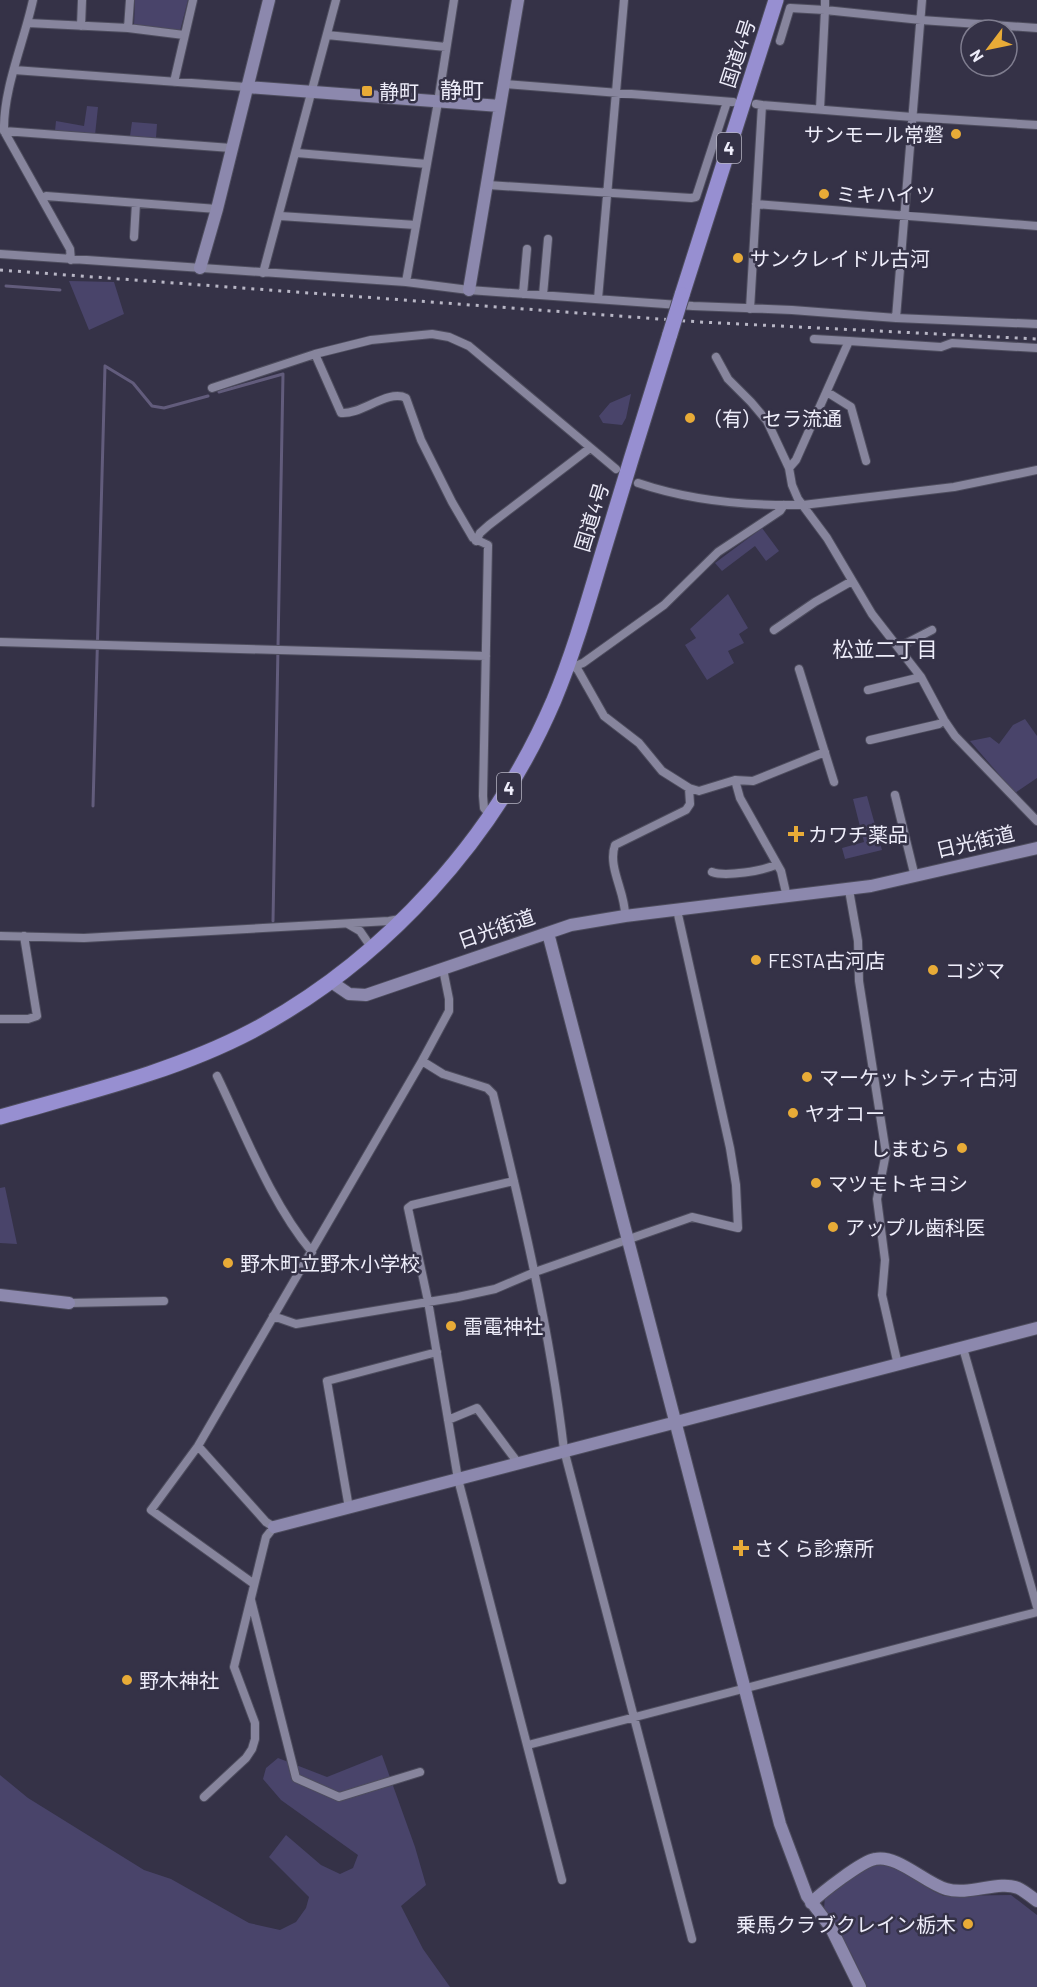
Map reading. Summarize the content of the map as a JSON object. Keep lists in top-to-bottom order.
{
  "streets": {
    "highway": ["国道4号", "4"],
    "street": ["日光街道"]
  },
  "crossings": [
    ["国道4号", "4"],
    ["国道4号", "日光街道"],
    ["4", "日光街道"]
  ],
  "districts": ["静町", "松並二丁目"],
  "places": {
    "transit": ["静町"],
    "other": [
      "サンモール常磐",
      "ミキハイツ",
      "サンクレイドル古河",
      "（有）セラ流通",
      "FESTA古河店",
      "コジマ",
      "マーケットシティ古河",
      "ヤオコー",
      "しまむら",
      "マツモトキヨシ",
      "アップル歯科医",
      "野木町立野木小学校",
      "雷電神社",
      "野木神社",
      "乗馬クラブクレイン栃木"
    ],
    "health": ["カワチ薬品", "さくら診療所"]
  },
  "north": "bottom left"
}
